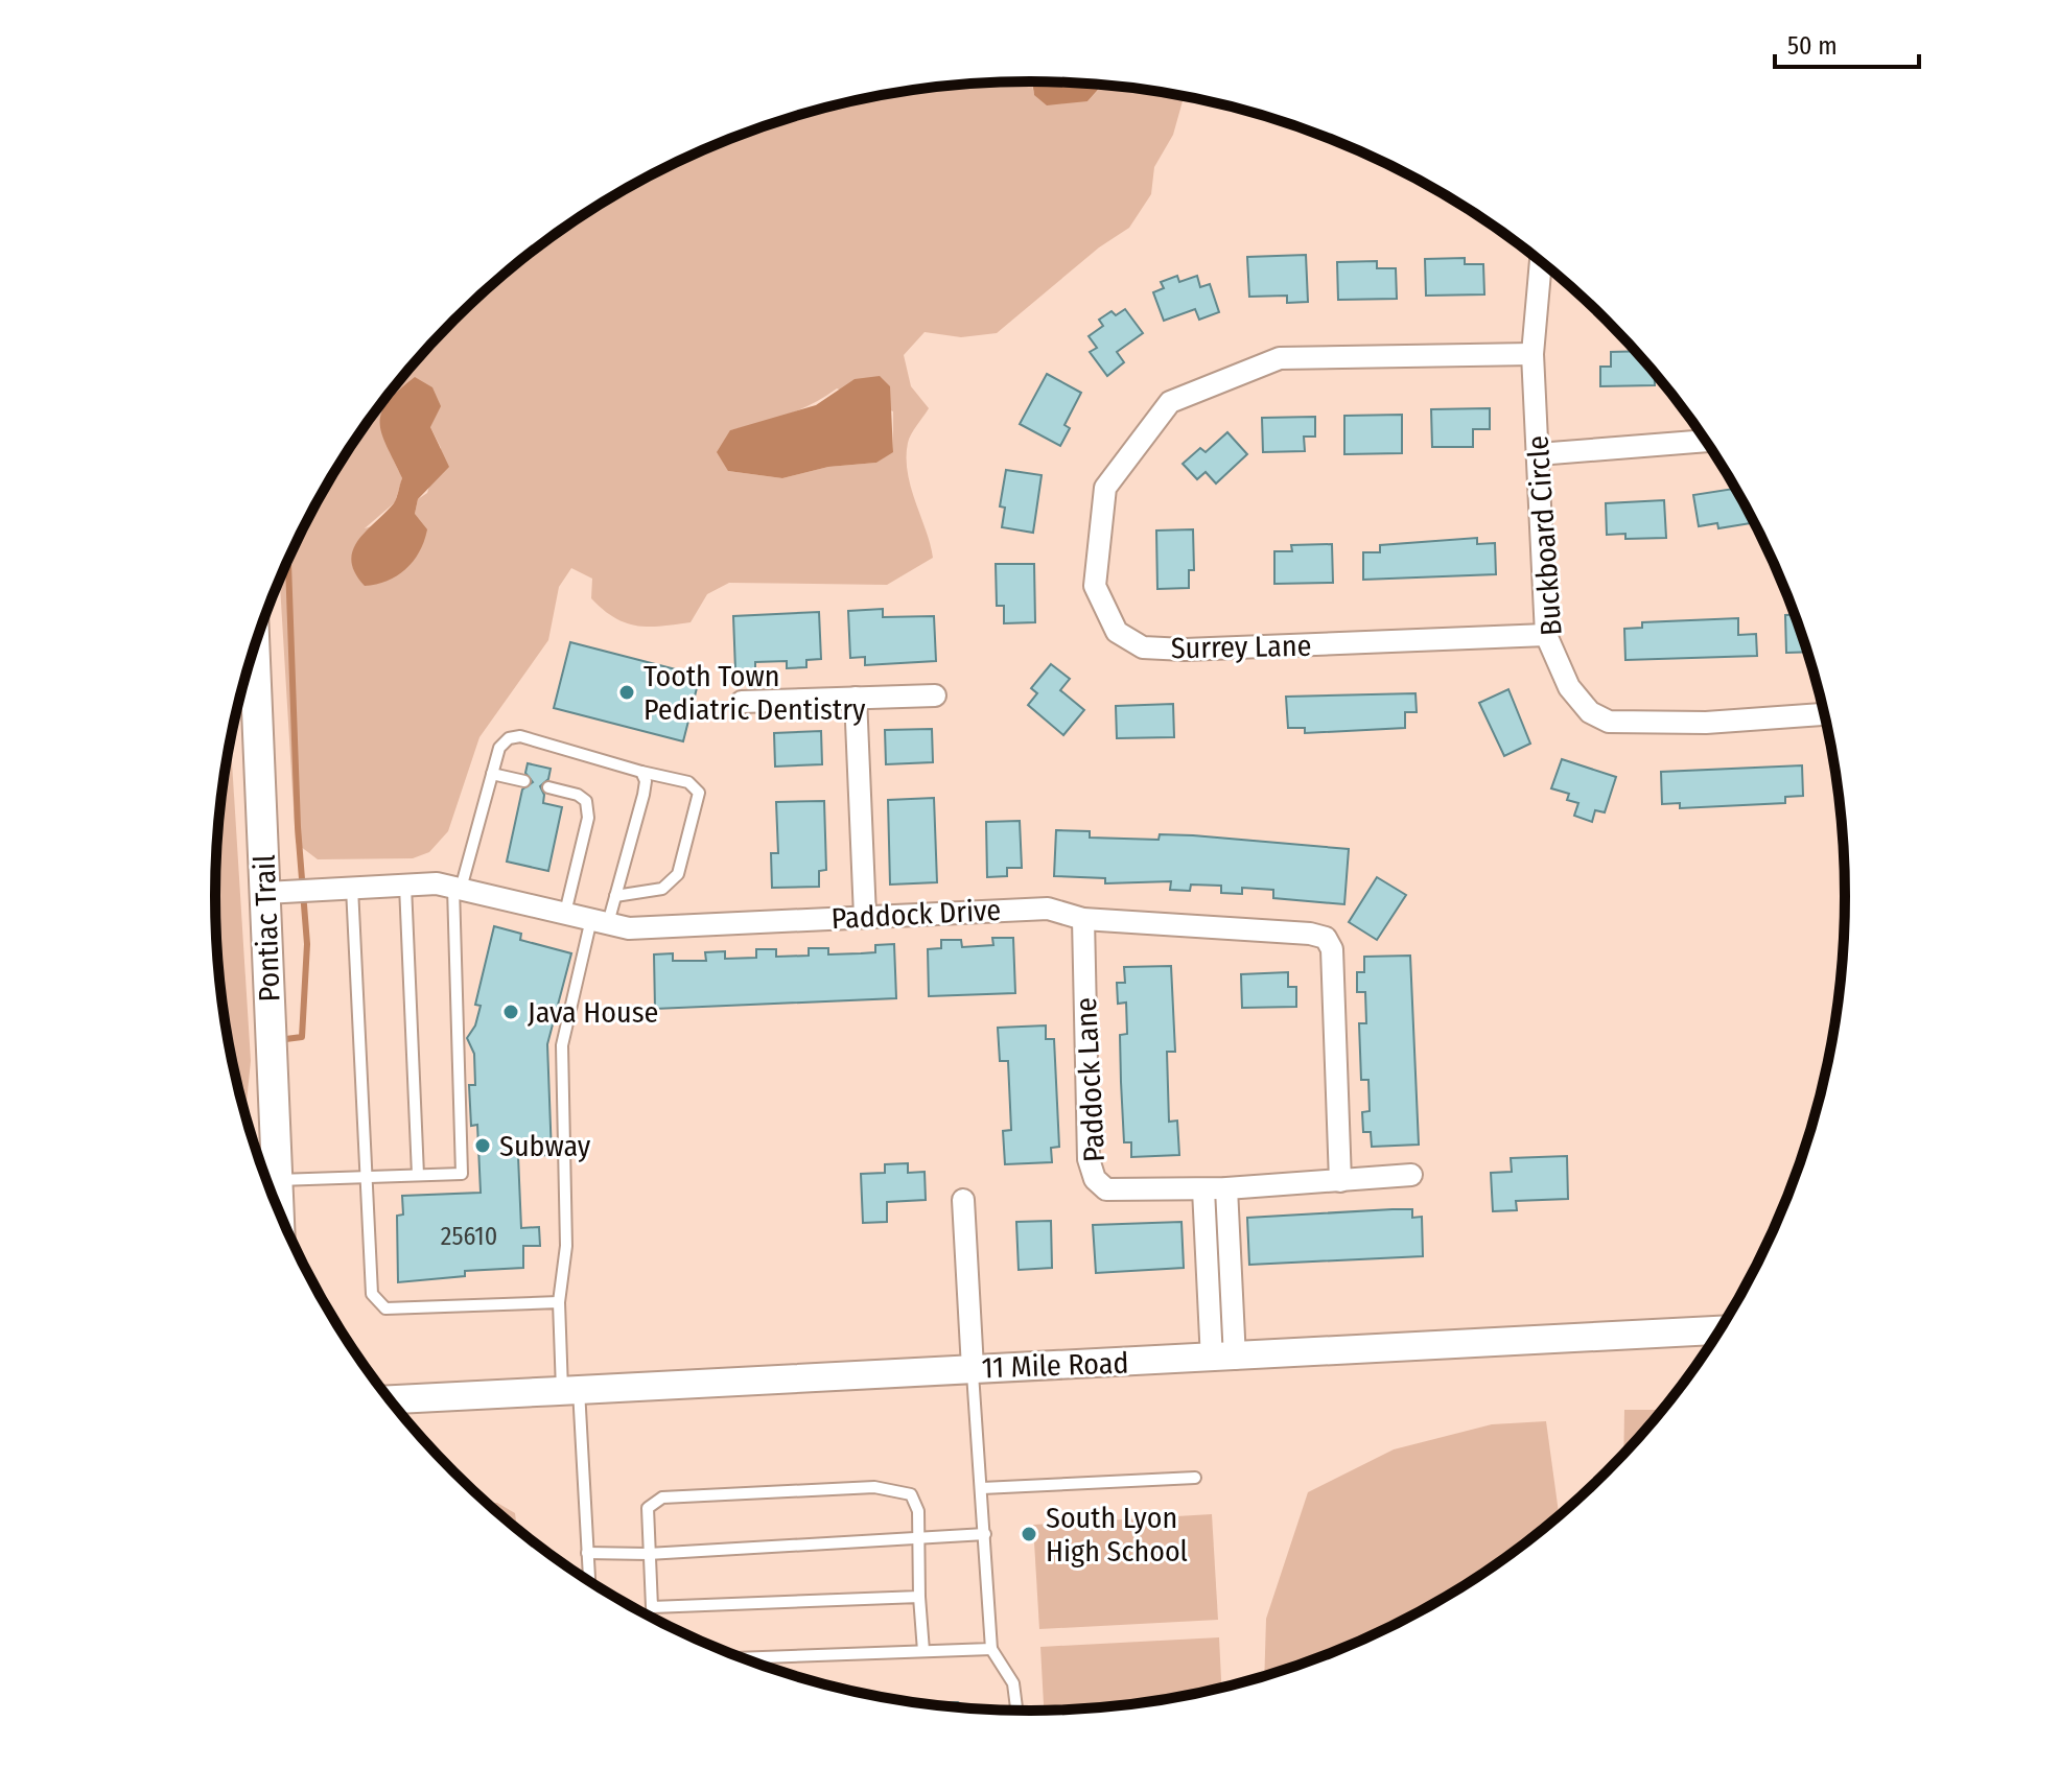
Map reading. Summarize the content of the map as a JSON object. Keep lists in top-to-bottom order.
{
  "streets": {
    "main road": ["Pontiac Trail"],
    "street": [
      "Buckboard Circle",
      "Surrey Lane",
      "Paddock Drive",
      "Paddock Lane",
      "11 Mile Road"
    ]
  },
  "crossings": [
    ["Buckboard Circle", "Surrey Lane"],
    ["Paddock Drive", "Pontiac Trail"],
    ["Paddock Drive", "Paddock Lane"]
  ],
  "places": [
    "Tooth Town Pediatric Dentistry",
    "Java House",
    "Subway",
    "South Lyon High School"
  ],
  "house_numbers": ["25610"],
  "scale_bar": "50 m"
}
